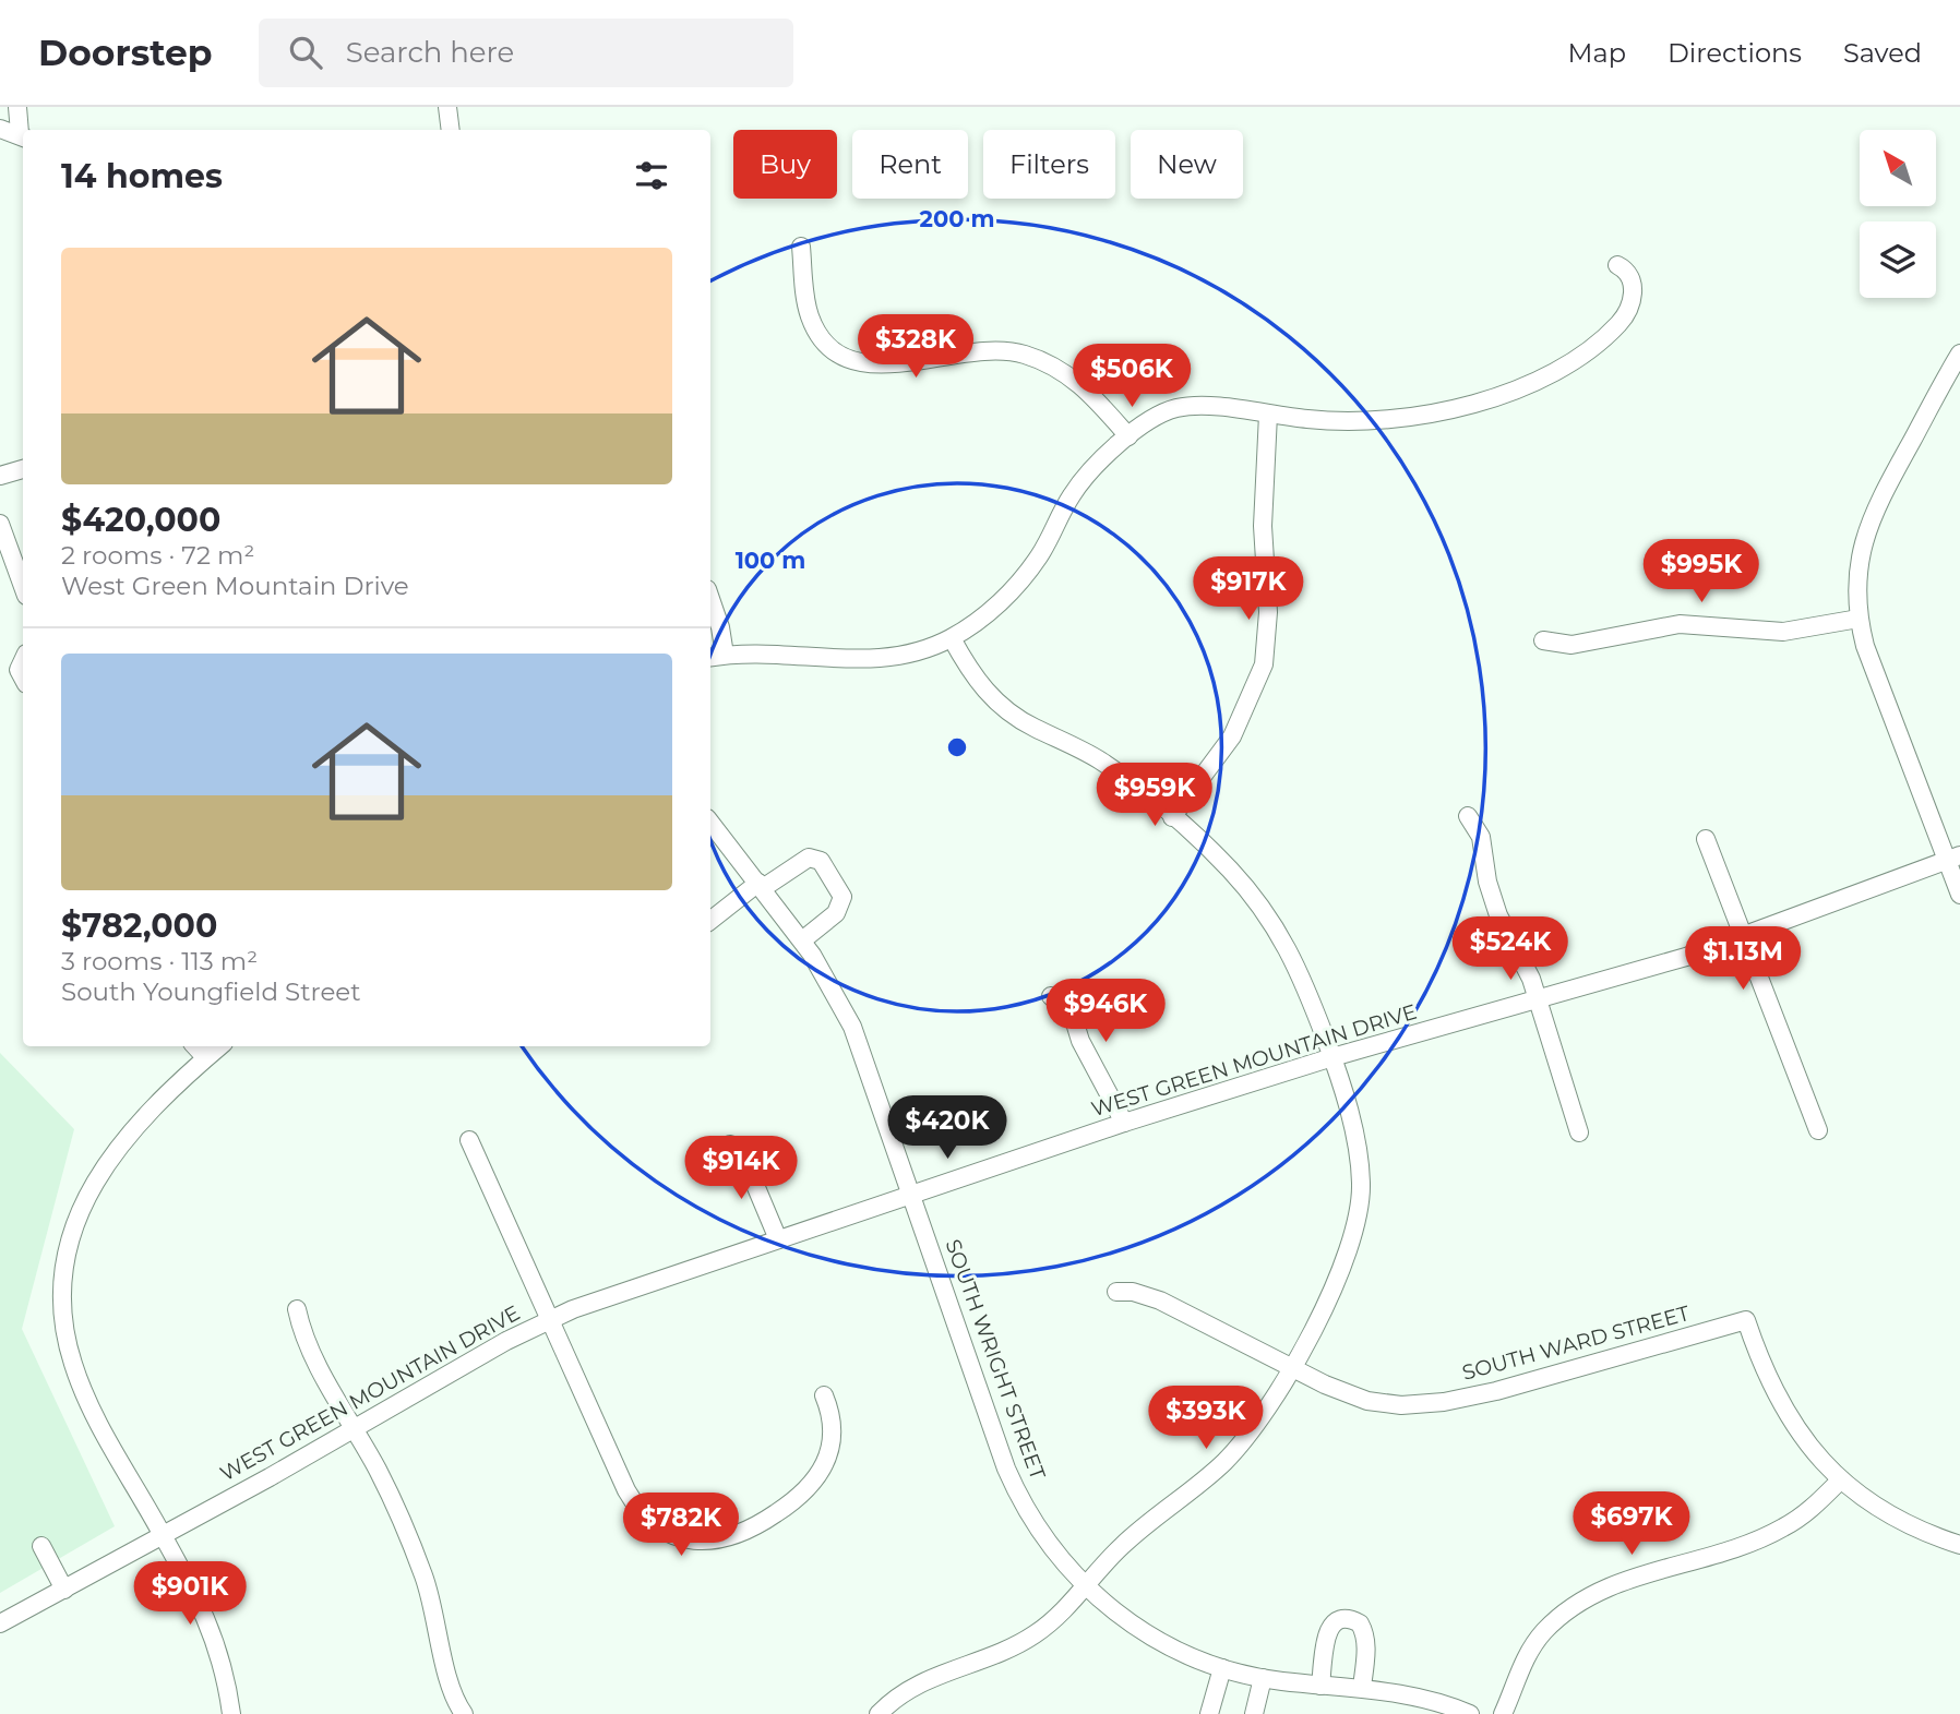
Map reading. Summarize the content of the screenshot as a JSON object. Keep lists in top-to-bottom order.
{
  "streets": {
    "street": ["WEST GREEN MOUNTAIN DRIVE", "SOUTH WARD STREET", "SOUTH WRIGHT STREET"]
  },
  "crossings": [
    ["WEST GREEN MOUNTAIN DRIVE", "SOUTH WRIGHT STREET"]
  ],
  "north": "top left",
  "page": {
    "header": "Doorstep",
    "search": "Search here",
    "nav": ["Map", "Directions", "Saved"],
    "chip": [
      "Buy",
      "Rent",
      "Filters",
      "New"
    ],
    "heading": "14 homes",
    "list": [
      {
        "name": "$420,000",
        "note": "2 rooms · 72 m² · West Green Mountain Drive"
      },
      {
        "name": "$782,000",
        "note": "3 rooms · 113 m² · South Youngfield Street"
      }
    ],
    "price": [
      "$328K",
      "$506K",
      "$995K",
      "$917K",
      "$959K",
      "$524K",
      "$1.13M",
      "$946K",
      "$420K",
      "$914K",
      "$393K",
      "$697K",
      "$782K",
      "$901K"
    ]
  },
  "rings": ["200 m", "100 m"]
}
